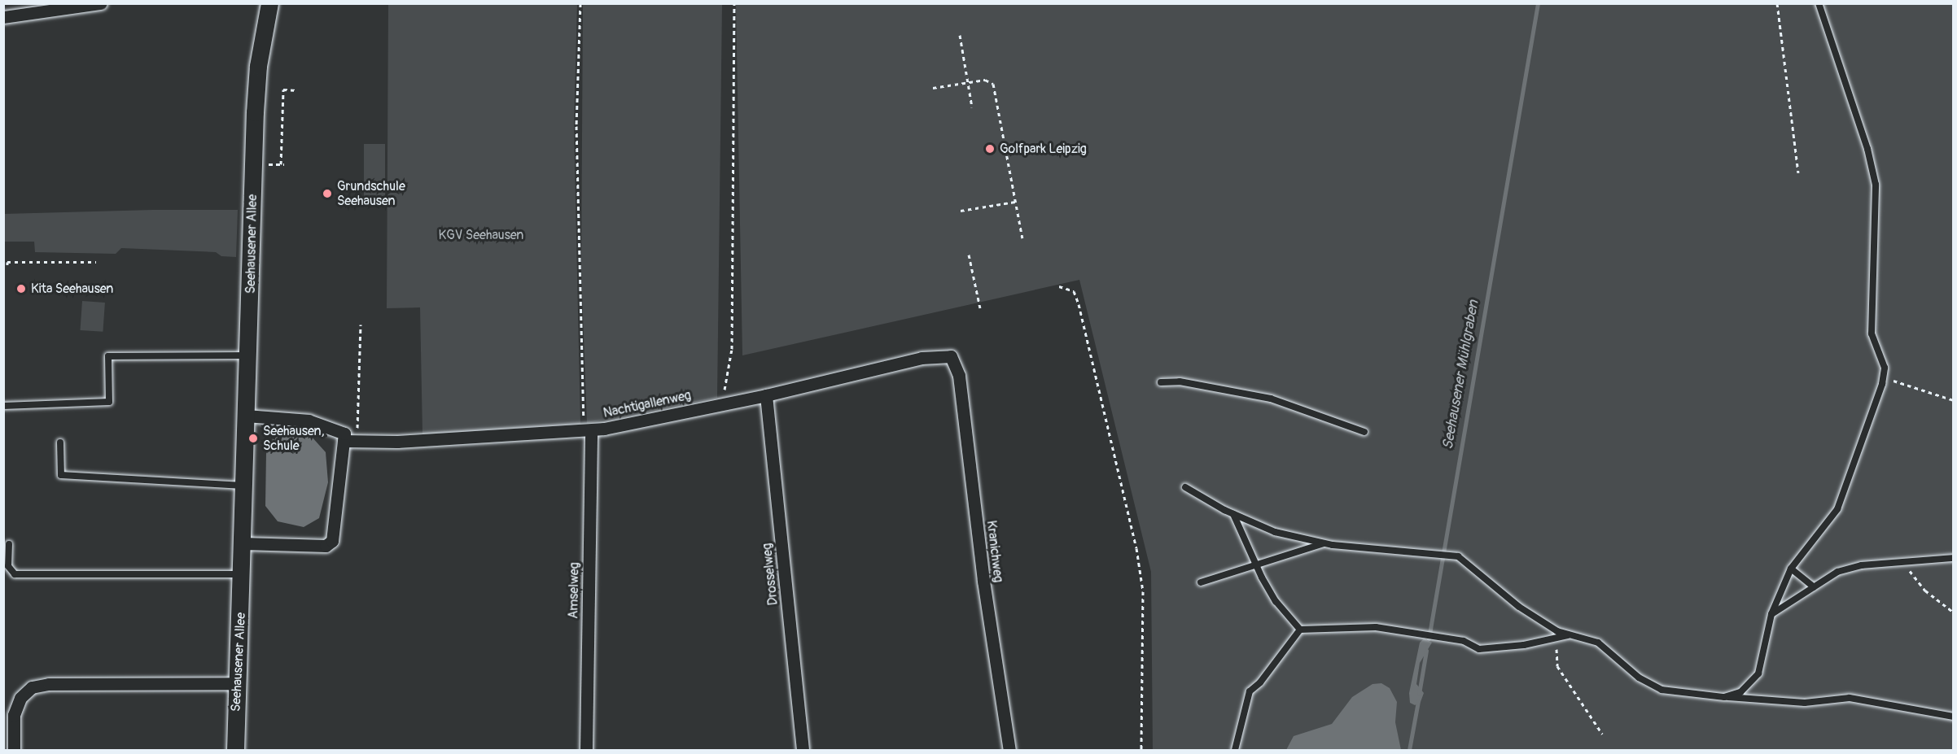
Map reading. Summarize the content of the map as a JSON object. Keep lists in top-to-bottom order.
{
  "streets": {
    "street": [
      "Seehausener Allee",
      "Nachtigallenweg",
      "Kranichweg",
      "Drosselweg",
      "Amselweg"
    ]
  },
  "crossings": [
    ["Nachtigallenweg", "Kranichweg"],
    ["Nachtigallenweg", "Drosselweg"],
    ["Nachtigallenweg", "Amselweg"]
  ],
  "water": ["Seehausener Mühlgraben"],
  "parks": ["KGV Seehausen"],
  "places": [
    "Golfpark Leipzig",
    "Grundschule Seehausen",
    "Kita Seehausen",
    "Seehausen, Schule"
  ]
}
